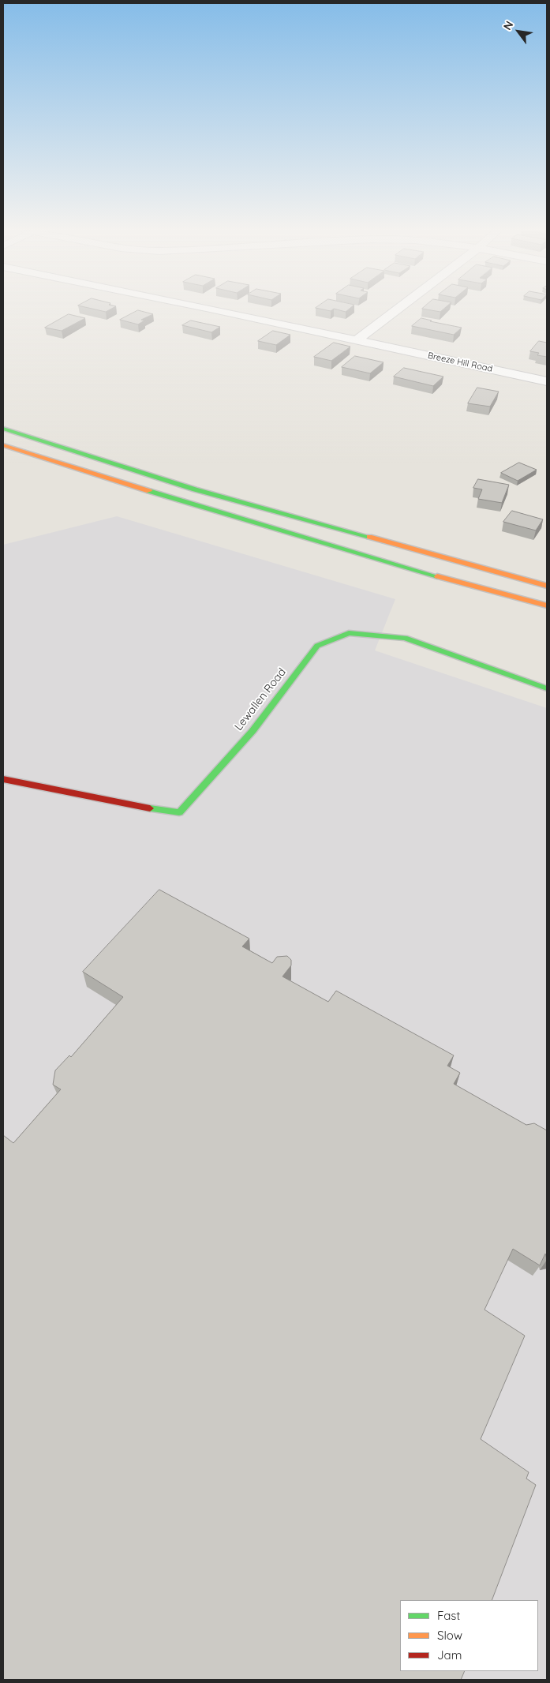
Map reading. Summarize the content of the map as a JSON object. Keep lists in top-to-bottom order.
{
  "streets": {
    "main road": ["Lewallen Road"],
    "street": ["Breeze Hill Road"]
  },
  "legend": ["Fast", "Slow", "Jam"],
  "north": "top left"
}
